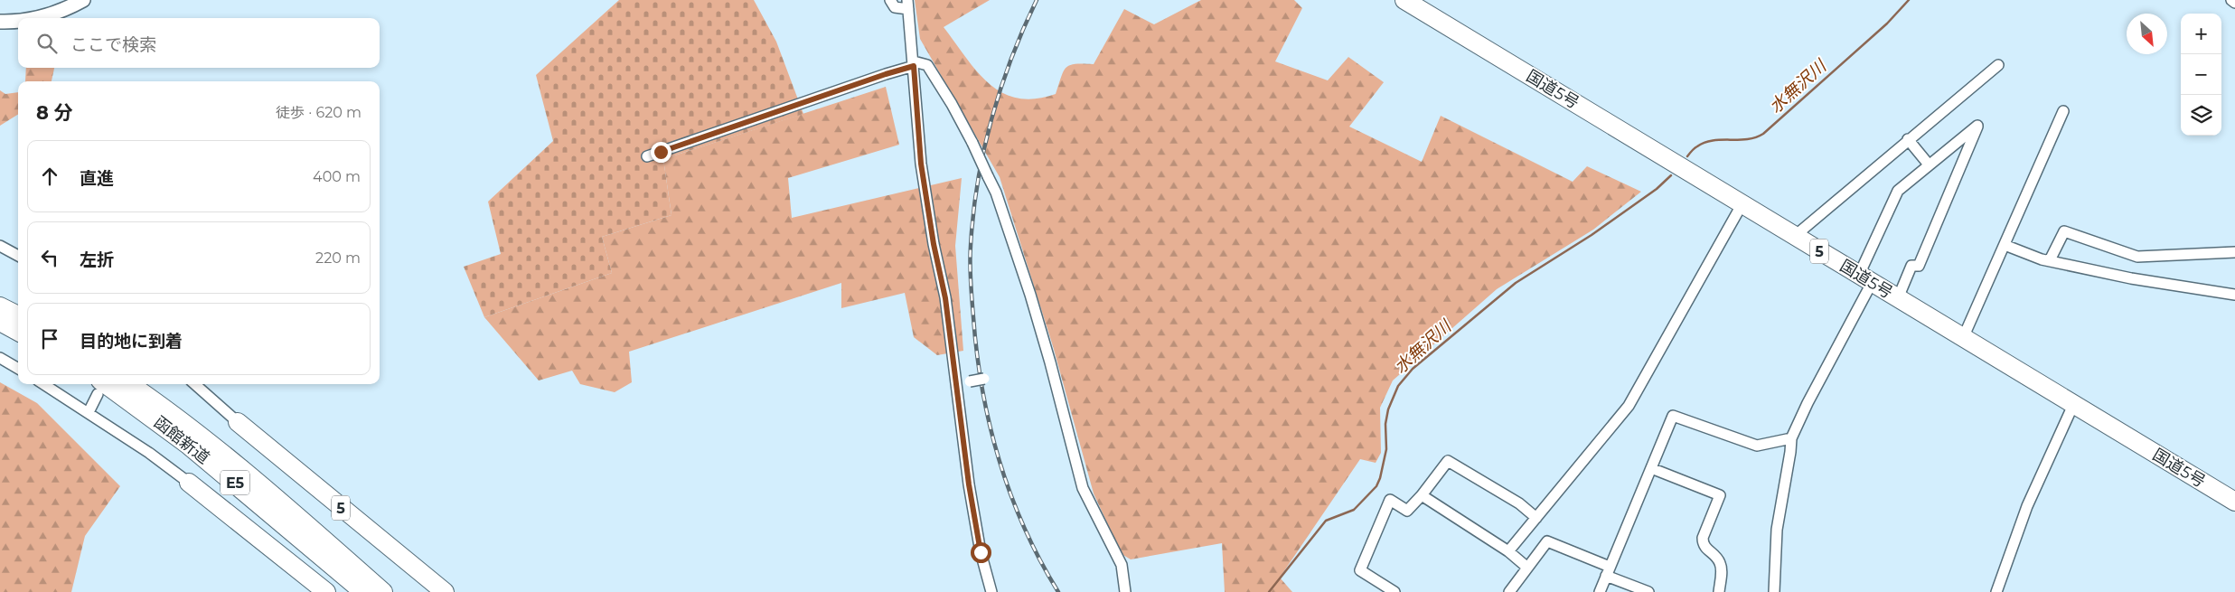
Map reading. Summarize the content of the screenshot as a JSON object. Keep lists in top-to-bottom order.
{
  "streets": {
    "highway": [
      "国道5号",
      "5",
      "函館新道",
      "E5"
    ]
  },
  "water": ["水無沢川"],
  "north": "bottom right",
  "page": {
    "map_buttons": ["+", "−"],
    "search": "ここで検索",
    "heading": ["8 分", "徒歩 · 620 m"],
    "list": [
      ["直進", "400 m"],
      ["左折", "220 m"],
      "目的地に到着"
    ]
  }
}
